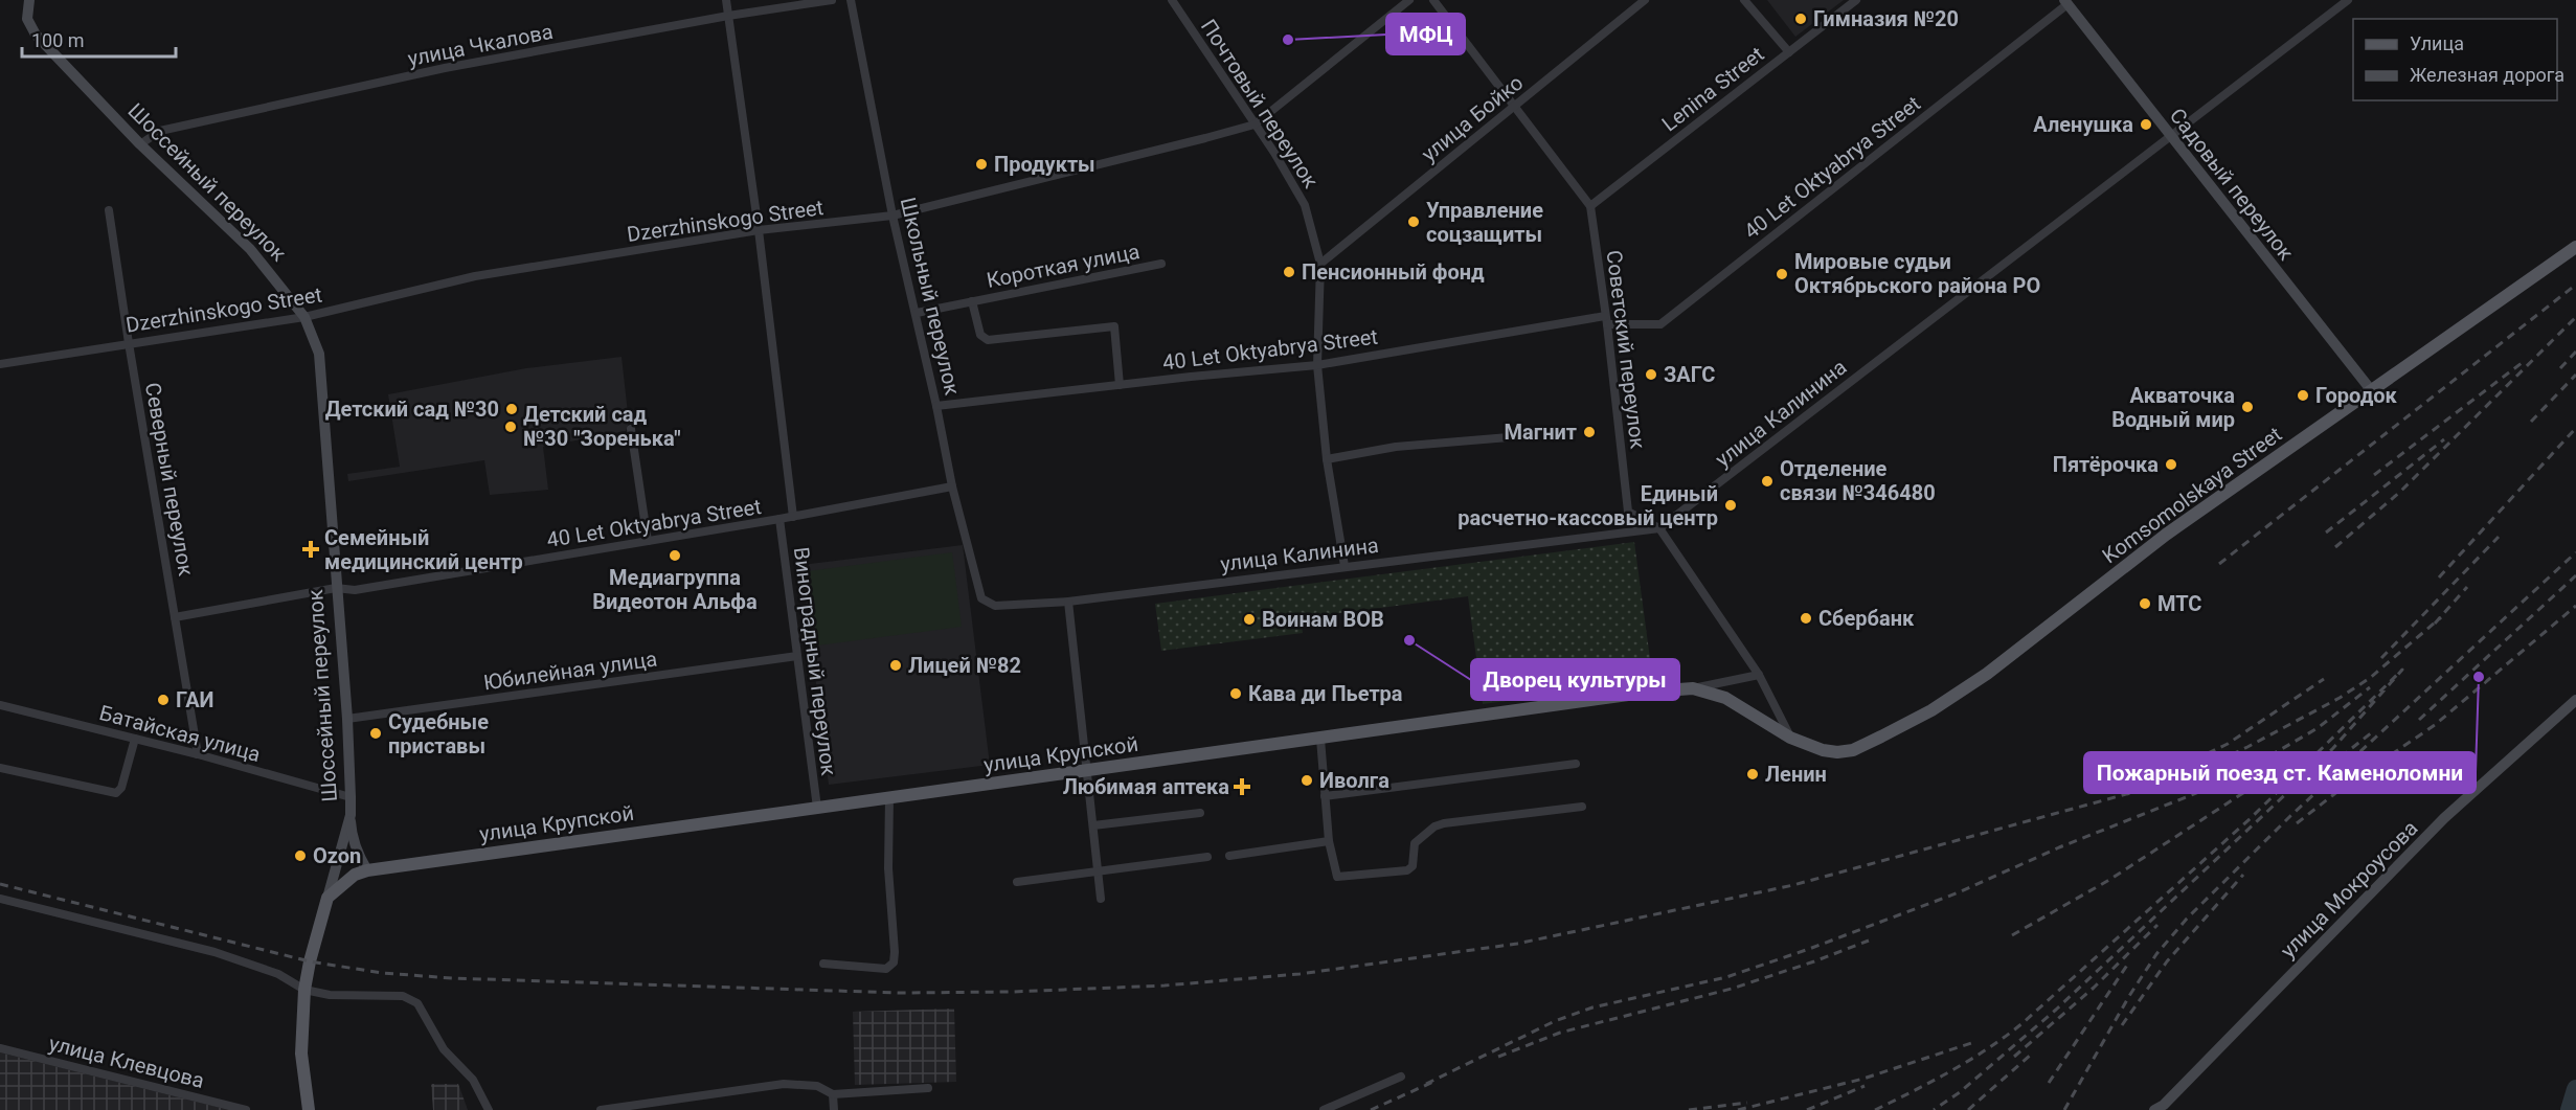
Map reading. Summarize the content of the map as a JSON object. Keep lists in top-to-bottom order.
{
  "streets": {
    "main road": [
      "Шоссейный переулок",
      "Садовый переулок",
      "Komsomolskaya Street",
      "улица Крупской",
      "улица Мокроусова"
    ],
    "street": [
      "улица Чкалова",
      "Lenina Street",
      "Почтовый переулок",
      "улица Бойко",
      "40 Let Oktyabrya Street",
      "Dzerzhinskogo Street",
      "Короткая улица",
      "Школьный переулок",
      "Советский переулок",
      "улица Калинина",
      "Северный переулок",
      "Виноградный переулок",
      "Юбилейная улица",
      "Батайская улица",
      "улица Клевцова"
    ]
  },
  "crossings": [
    ["улица Чкалова", "Шоссейный переулок"],
    ["Lenina Street", "Советский переулок"],
    ["Почтовый переулок", "улица Бойко"],
    ["Почтовый переулок", "40 Let Oktyabrya Street"],
    ["Почтовый переулок", "Dzerzhinskogo Street"],
    ["Почтовый переулок", "улица Калинина"],
    ["улица Бойко", "Советский переулок"],
    ["40 Let Oktyabrya Street", "Шоссейный переулок"],
    ["40 Let Oktyabrya Street", "Садовый переулок"],
    ["40 Let Oktyabrya Street", "Короткая улица"],
    ["40 Let Oktyabrya Street", "Школьный переулок"],
    ["40 Let Oktyabrya Street", "Советский переулок"],
    ["40 Let Oktyabrya Street", "Северный переулок"],
    ["40 Let Oktyabrya Street", "Виноградный переулок"],
    ["Шоссейный переулок", "Dzerzhinskogo Street"],
    ["Шоссейный переулок", "Юбилейная улица"],
    ["Шоссейный переулок", "Батайская улица"],
    ["Шоссейный переулок", "улица Крупской"],
    ["Садовый переулок", "улица Калинина"],
    ["Садовый переулок", "Komsomolskaya Street"],
    ["Dzerzhinskogo Street", "Школьный переулок"],
    ["Dzerzhinskogo Street", "Северный переулок"],
    ["Короткая улица", "Школьный переулок"],
    ["Школьный переулок", "улица Калинина"],
    ["Советский переулок", "улица Калинина"],
    ["Советский переулок", "улица Крупской"],
    ["Северный переулок", "Батайская улица"],
    ["Komsomolskaya Street", "улица Крупской"],
    ["Виноградный переулок", "Юбилейная улица"],
    ["Виноградный переулок", "улица Крупской"]
  ],
  "places": {
    "other": [
      "Гимназия №20",
      "МФЦ",
      "Аленушка",
      "Продукты",
      "Управление соцзащиты",
      "Пенсионный фонд",
      "Мировые судьи Октябрьского района РО",
      "ЗАГС",
      "Городок",
      "Акваточка Водный мир",
      "Детский сад №30",
      "Детский сад №30 \"Зоренька\"",
      "Магнит",
      "Пятёрочка",
      "Отделение связи №346480",
      "Единый расчетно-кассовый центр",
      "Медиагруппа Видеотон Альфа",
      "МТС",
      "Сбербанк",
      "Воинам ВОВ",
      "Дворец культуры",
      "Лицей №82",
      "Пожарный поезд ст. Каменоломни",
      "Кава ди Пьетра",
      "ГАИ",
      "Судебные приставы",
      "Ленин",
      "Иволга",
      "Ozon"
    ],
    "health": ["Семейный медицинский центр", "Любимая аптека"]
  },
  "legend": ["Улица", "Железная дорога"],
  "scale_bar": "100 m"
}
